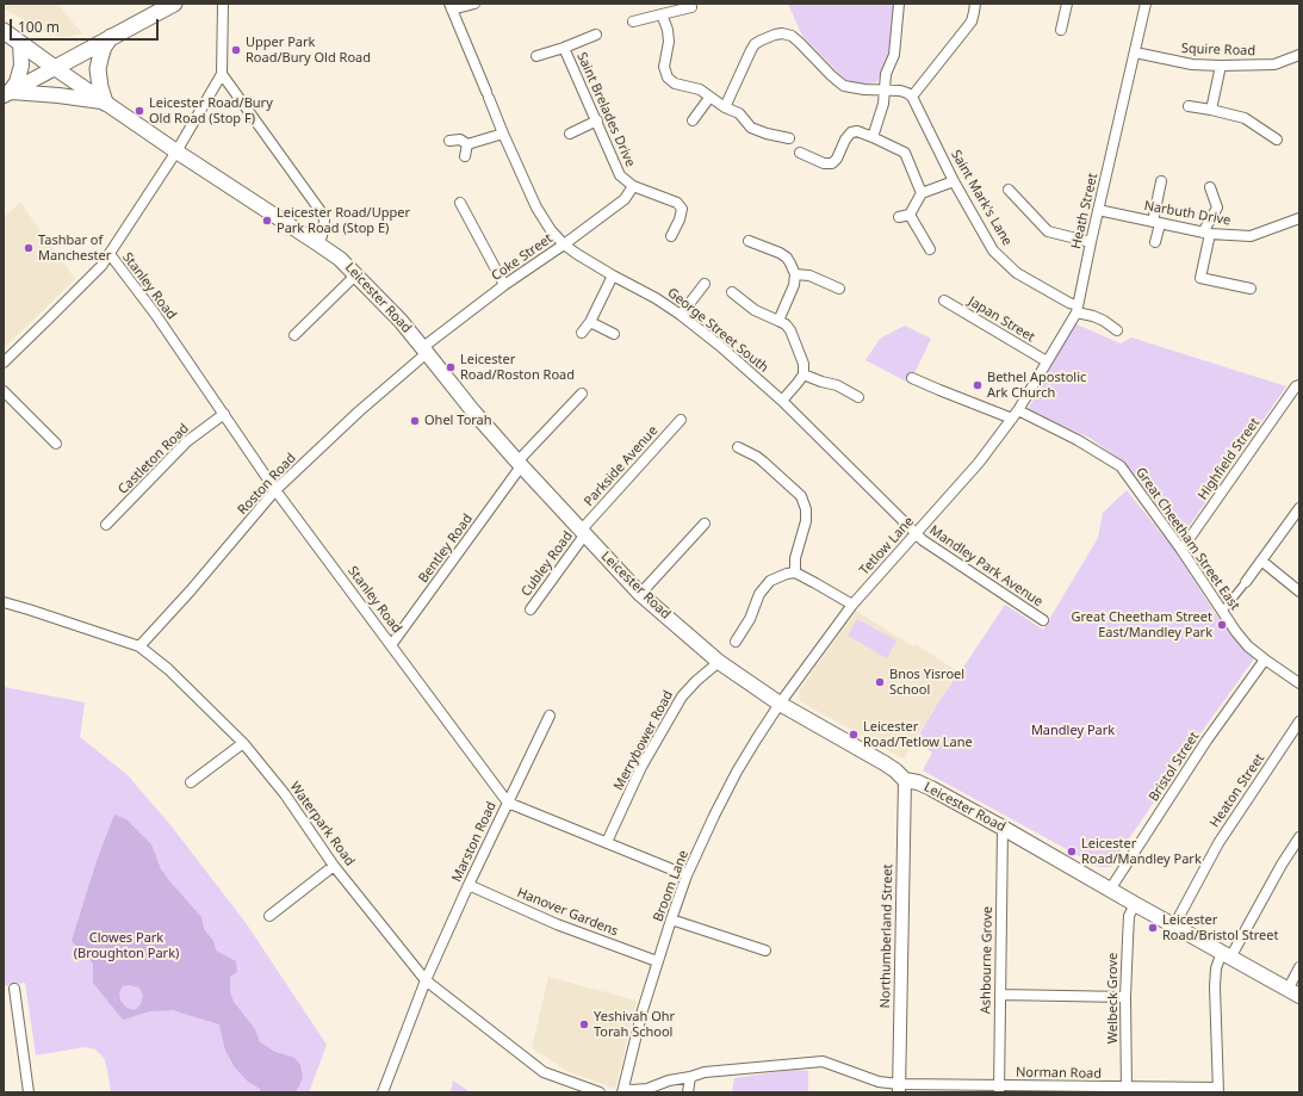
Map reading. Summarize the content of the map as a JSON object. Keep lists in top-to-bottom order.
{
  "streets": {
    "main road": ["Leicester Road"],
    "street": [
      "Squire Road",
      "Saint Brelades Drive",
      "Saint Mark's Lane",
      "Heath Street",
      "Narbuth Drive",
      "Coke Street",
      "Stanley Road",
      "Japan Street",
      "George Street South",
      "Castleton Road",
      "Highfield Street",
      "Parkside Avenue",
      "Roston Road",
      "Great Cheetham Street East",
      "Tetlow Lane",
      "Bentley Road",
      "Cubley Road",
      "Mandley Park Avenue",
      "Merrybower Road",
      "Bristol Street",
      "Heaton Street",
      "Waterpark Road",
      "Marston Road",
      "Broom Lane",
      "Hanover Gardens",
      "Northumberland Street",
      "Ashbourne Grove",
      "Welbeck Grove",
      "Norman Road"
    ]
  },
  "crossings": [
    ["Squire Road", "Heath Street"],
    ["Saint Brelades Drive", "Coke Street"],
    ["Saint Mark's Lane", "Heath Street"],
    ["Heath Street", "Narbuth Drive"],
    ["Heath Street", "Japan Street"],
    ["Heath Street", "Great Cheetham Street East"],
    ["Heath Street", "Tetlow Lane"],
    ["Coke Street", "Leicester Road"],
    ["Coke Street", "George Street South"],
    ["Coke Street", "Roston Road"],
    ["Stanley Road", "Castleton Road"],
    ["Stanley Road", "Roston Road"],
    ["Stanley Road", "Bentley Road"],
    ["Stanley Road", "Marston Road"],
    ["Leicester Road", "Parkside Avenue"],
    ["Leicester Road", "Roston Road"],
    ["Leicester Road", "Tetlow Lane"],
    ["Leicester Road", "Bentley Road"],
    ["Leicester Road", "Cubley Road"],
    ["Leicester Road", "Merrybower Road"],
    ["Leicester Road", "Bristol Street"],
    ["Leicester Road", "Heaton Street"],
    ["Leicester Road", "Broom Lane"],
    ["Leicester Road", "Northumberland Street"],
    ["Leicester Road", "Ashbourne Grove"],
    ["Leicester Road", "Welbeck Grove"],
    ["George Street South", "Tetlow Lane"],
    ["George Street South", "Mandley Park Avenue"],
    ["Highfield Street", "Great Cheetham Street East"],
    ["Parkside Avenue", "Cubley Road"],
    ["Roston Road", "Waterpark Road"],
    ["Great Cheetham Street East", "Tetlow Lane"],
    ["Great Cheetham Street East", "Bristol Street"],
    ["Tetlow Lane", "Mandley Park Avenue"],
    ["Tetlow Lane", "Broom Lane"],
    ["Waterpark Road", "Marston Road"],
    ["Marston Road", "Hanover Gardens"],
    ["Broom Lane", "Hanover Gardens"],
    ["Broom Lane", "Norman Road"],
    ["Northumberland Street", "Norman Road"],
    ["Ashbourne Grove", "Norman Road"],
    ["Welbeck Grove", "Norman Road"]
  ],
  "parks": ["Mandley Park", "Clowes Park (Broughton Park)"],
  "places": [
    "Upper Park Road/Bury Old Road",
    "Leicester Road/Bury Old Road (Stop F)",
    "Leicester Road/Upper Park Road (Stop E)",
    "Tashbar of Manchester",
    "Leicester Road/Roston Road",
    "Bethel Apostolic Ark Church",
    "Ohel Torah",
    "Great Cheetham Street East/Mandley Park",
    "Bnos Yisroel School",
    "Leicester Road/Tetlow Lane",
    "Leicester Road/Mandley Park",
    "Leicester Road/Bristol Street",
    "Yeshivah Ohr Torah School"
  ],
  "scale_bar": "100 m"
}
